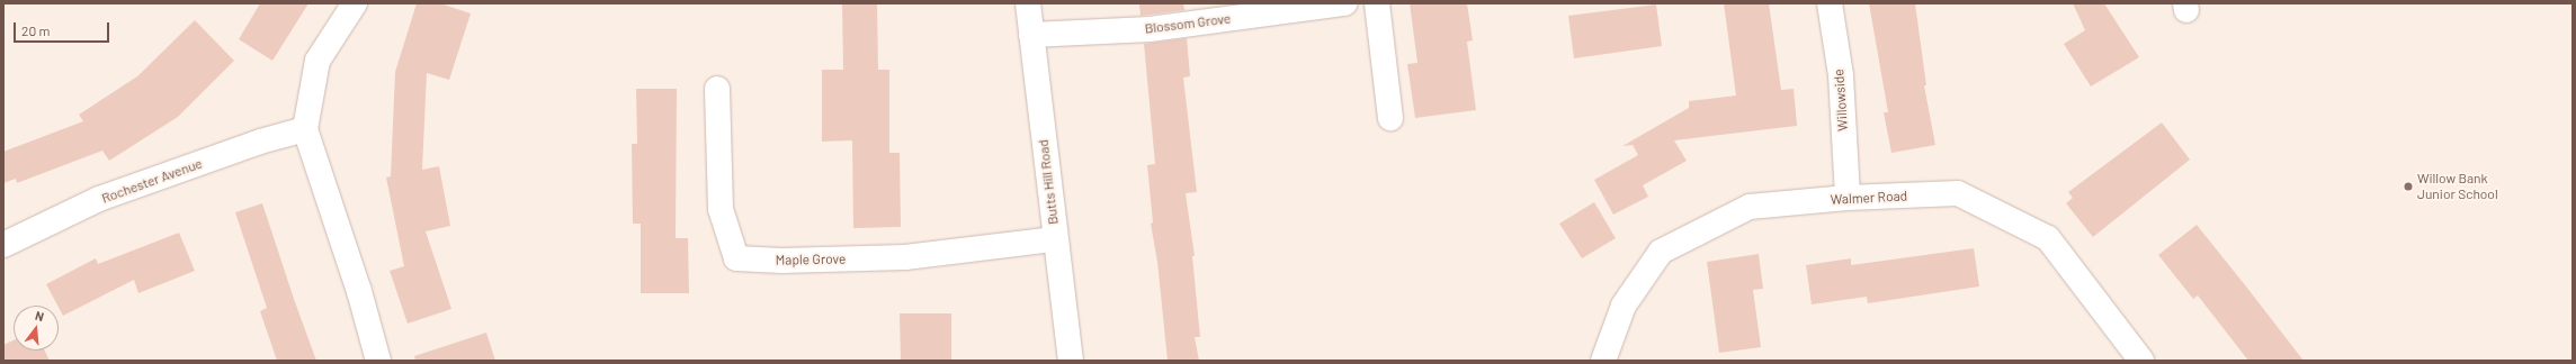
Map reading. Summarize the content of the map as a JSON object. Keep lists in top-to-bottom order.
{
  "streets": {
    "street": [
      "Blossom Grove",
      "Willowside",
      "Rochester Avenue",
      "Butts Hill Road",
      "Walmer Road",
      "Maple Grove"
    ]
  },
  "crossings": [
    ["Blossom Grove", "Butts Hill Road"],
    ["Willowside", "Walmer Road"],
    ["Butts Hill Road", "Maple Grove"]
  ],
  "places": ["Willow Bank Junior School"],
  "scale_bar": "20 m",
  "north": "top"
}
